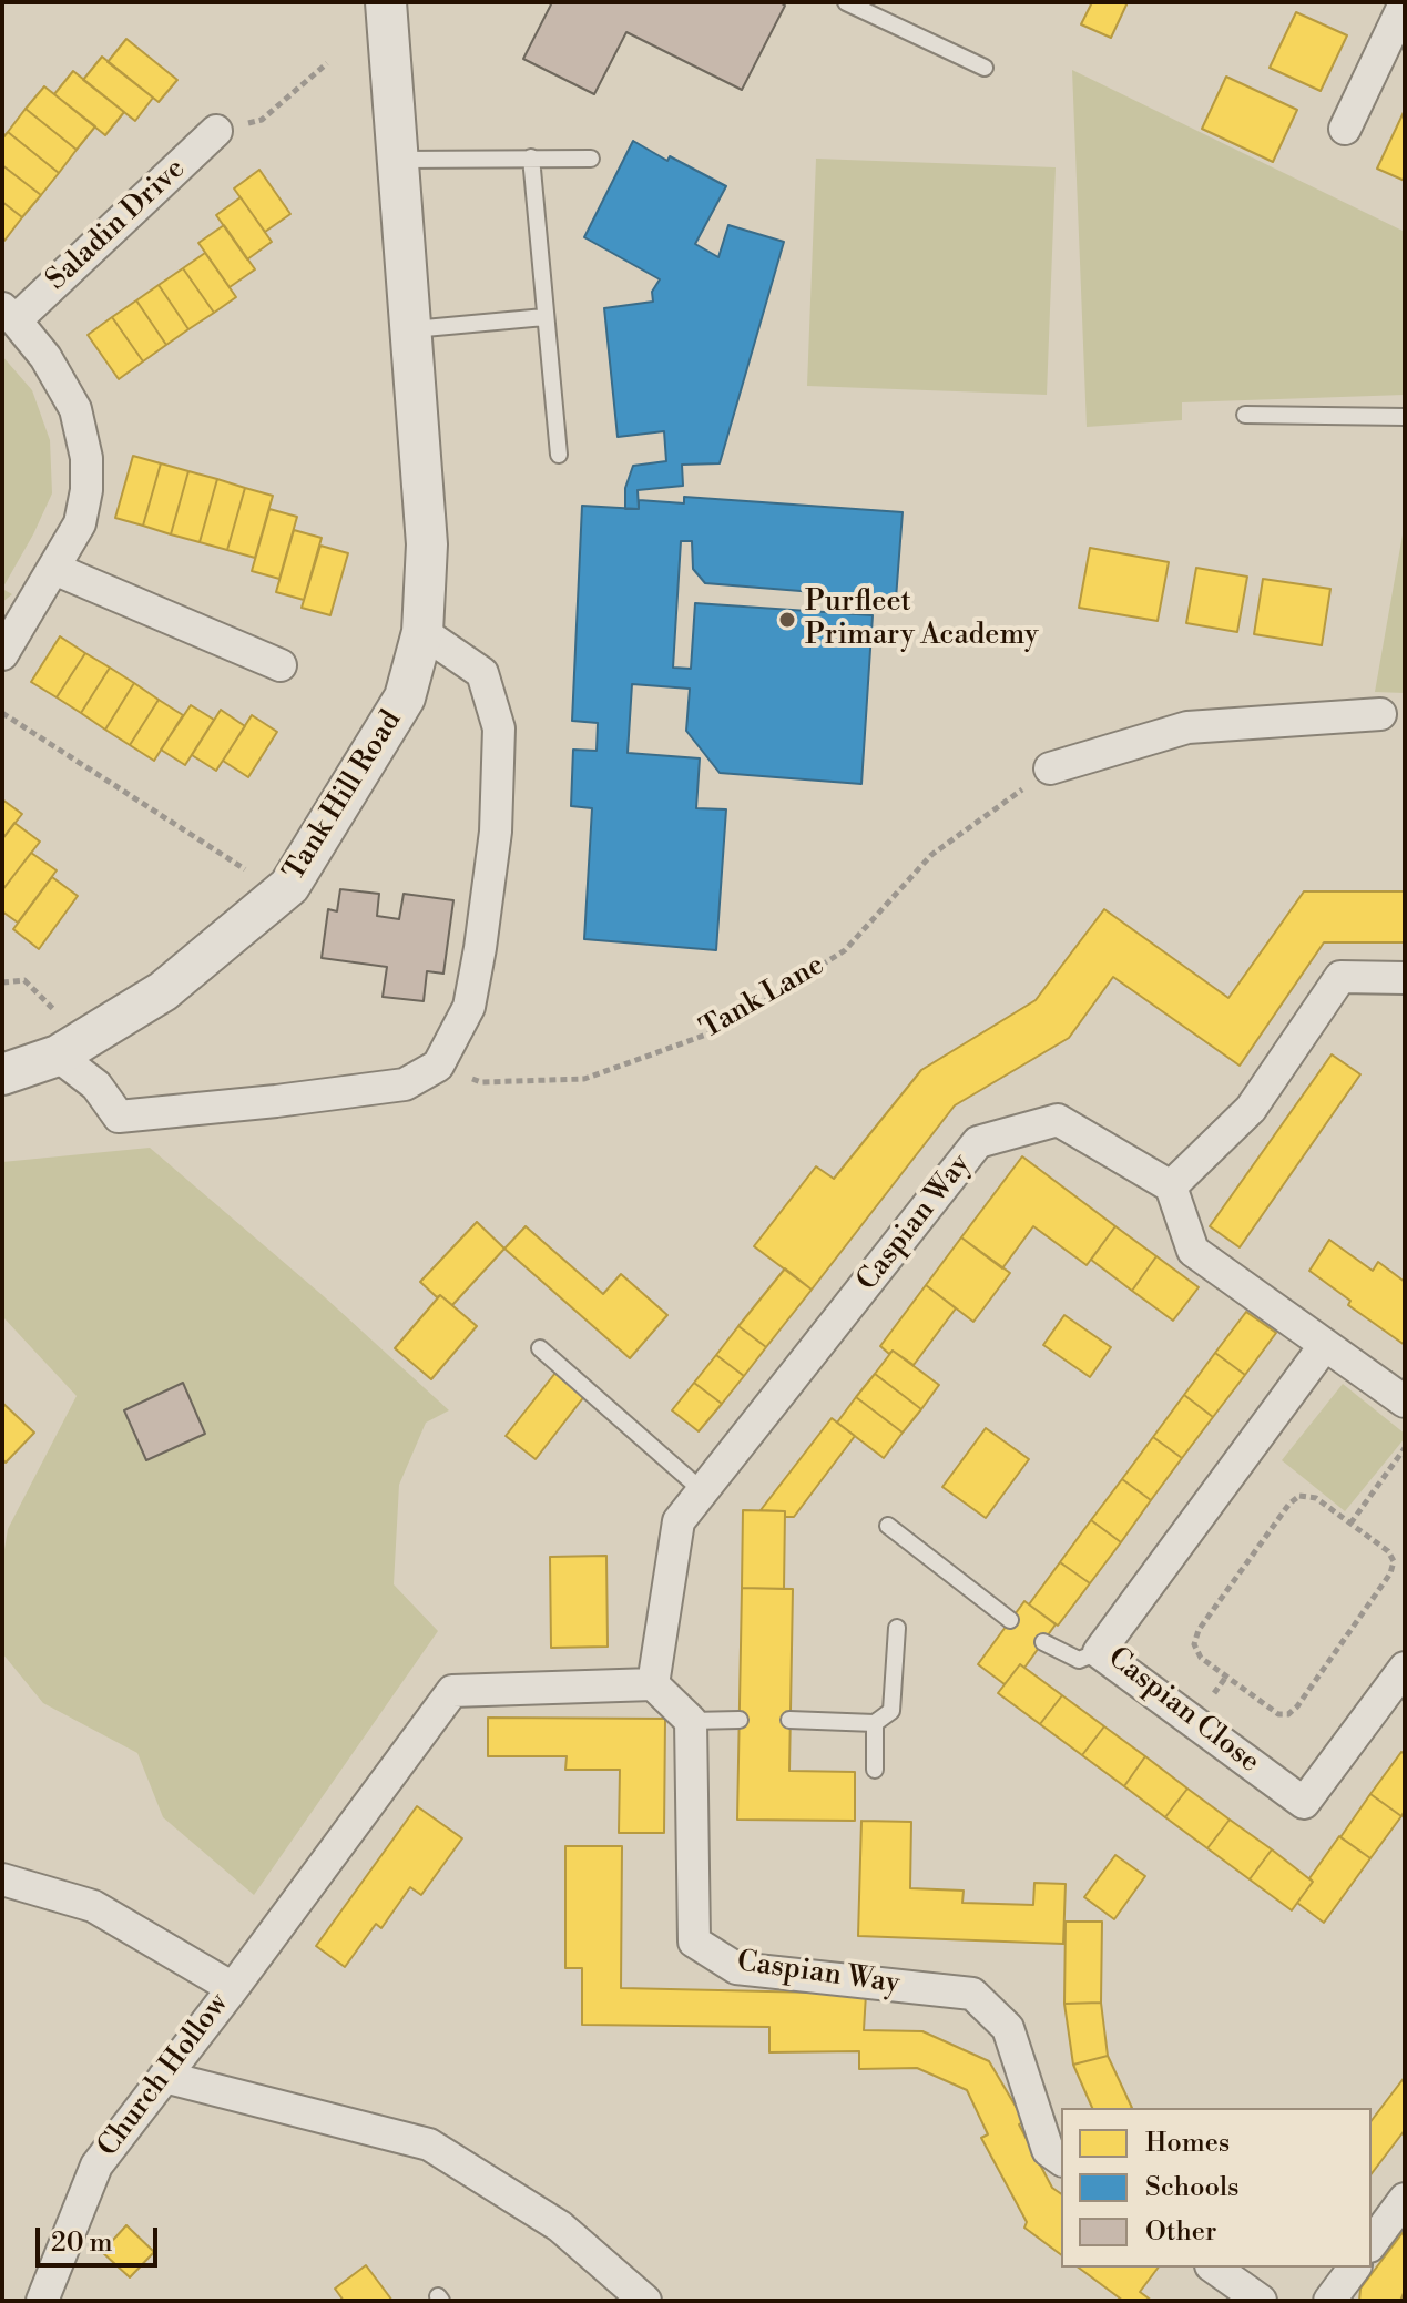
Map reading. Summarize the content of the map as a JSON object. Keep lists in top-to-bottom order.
{
  "streets": {
    "street": [
      "Saladin Drive",
      "Tank Hill Road",
      "Caspian Way",
      "Caspian Close",
      "Church Hollow"
    ],
    "path": ["Tank Lane"]
  },
  "places": ["Purfleet Primary Academy"],
  "legend": ["Homes", "Schools", "Other"],
  "scale_bar": "20 m"
}
